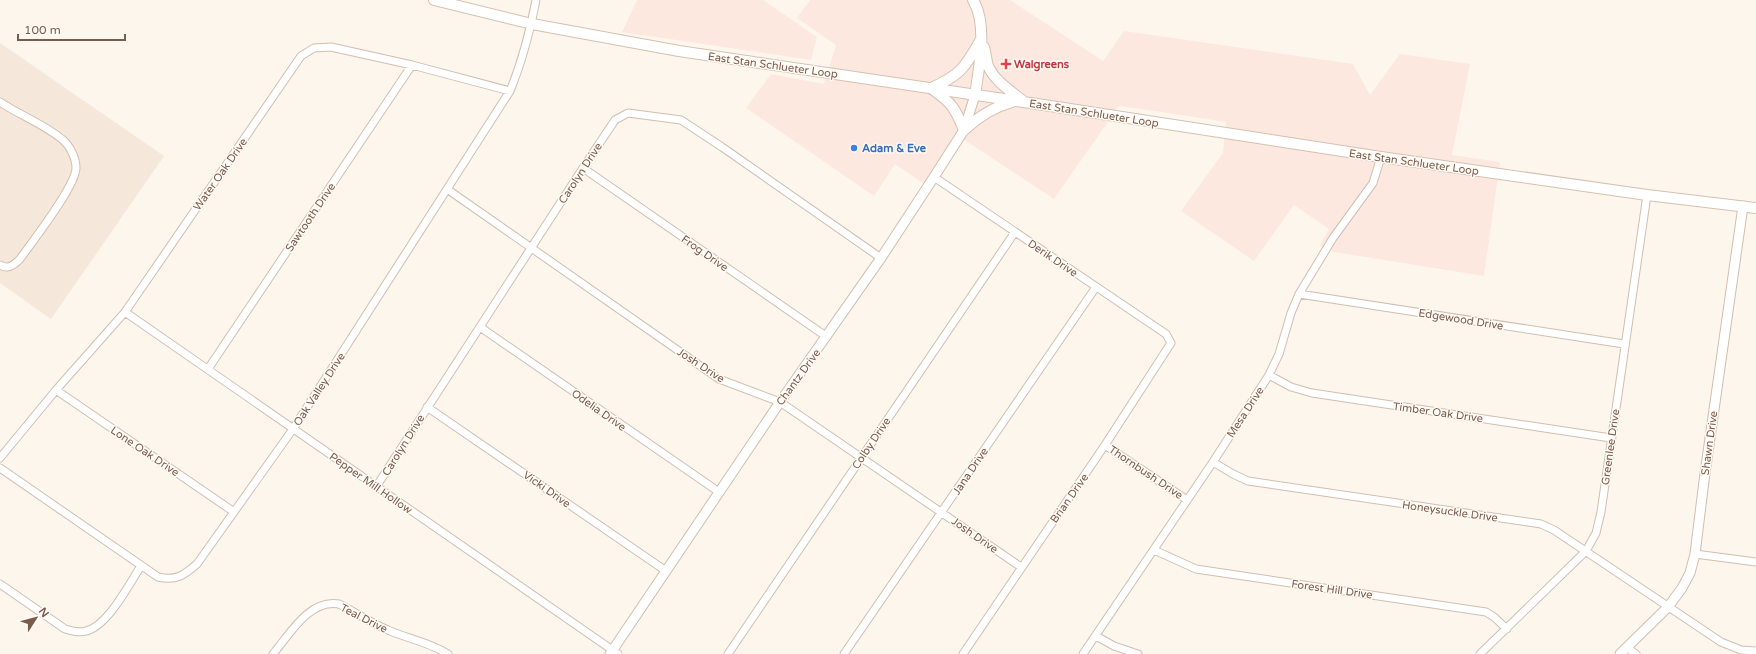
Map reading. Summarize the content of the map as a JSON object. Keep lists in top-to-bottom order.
{
  "streets": {
    "main road": ["East Stan Schlueter Loop"],
    "street": [
      "Carolyn Drive",
      "Water Oak Drive",
      "Sawtooth Drive",
      "Frog Drive",
      "Derik Drive",
      "Edgewood Drive",
      "Josh Drive",
      "Chantz Drive",
      "Oak Valley Drive",
      "Odelia Drive",
      "Mesa Drive",
      "Timber Oak Drive",
      "Colby Drive",
      "Shawn Drive",
      "Greenlee Drive",
      "Lone Oak Drive",
      "Jana Drive",
      "Thornbush Drive",
      "Pepper Mill Hollow",
      "Vicki Drive",
      "Brian Drive",
      "Honeysuckle Drive",
      "Forest Hill Drive",
      "Teal Drive"
    ]
  },
  "crossings": [
    ["East Stan Schlueter Loop", "Chantz Drive"],
    ["East Stan Schlueter Loop", "Oak Valley Drive"],
    ["East Stan Schlueter Loop", "Mesa Drive"],
    ["East Stan Schlueter Loop", "Shawn Drive"],
    ["East Stan Schlueter Loop", "Greenlee Drive"],
    ["Carolyn Drive", "Frog Drive"],
    ["Carolyn Drive", "Josh Drive"],
    ["Carolyn Drive", "Chantz Drive"],
    ["Carolyn Drive", "Odelia Drive"],
    ["Carolyn Drive", "Pepper Mill Hollow"],
    ["Carolyn Drive", "Vicki Drive"],
    ["Water Oak Drive", "Sawtooth Drive"],
    ["Water Oak Drive", "Oak Valley Drive"],
    ["Water Oak Drive", "Lone Oak Drive"],
    ["Water Oak Drive", "Pepper Mill Hollow"],
    ["Sawtooth Drive", "Pepper Mill Hollow"],
    ["Frog Drive", "Chantz Drive"],
    ["Derik Drive", "Chantz Drive"],
    ["Derik Drive", "Colby Drive"],
    ["Derik Drive", "Jana Drive"],
    ["Derik Drive", "Brian Drive"],
    ["Edgewood Drive", "Mesa Drive"],
    ["Edgewood Drive", "Greenlee Drive"],
    ["Josh Drive", "Chantz Drive"],
    ["Josh Drive", "Oak Valley Drive"],
    ["Josh Drive", "Colby Drive"],
    ["Josh Drive", "Jana Drive"],
    ["Josh Drive", "Brian Drive"],
    ["Chantz Drive", "Odelia Drive"],
    ["Chantz Drive", "Pepper Mill Hollow"],
    ["Chantz Drive", "Vicki Drive"],
    ["Oak Valley Drive", "Lone Oak Drive"],
    ["Oak Valley Drive", "Pepper Mill Hollow"],
    ["Mesa Drive", "Timber Oak Drive"],
    ["Mesa Drive", "Thornbush Drive"],
    ["Mesa Drive", "Honeysuckle Drive"],
    ["Mesa Drive", "Forest Hill Drive"],
    ["Timber Oak Drive", "Greenlee Drive"],
    ["Shawn Drive", "Honeysuckle Drive"],
    ["Greenlee Drive", "Honeysuckle Drive"],
    ["Greenlee Drive", "Forest Hill Drive"],
    ["Thornbush Drive", "Brian Drive"]
  ],
  "places": {
    "health": ["Walgreens"],
    "other": ["Adam & Eve"]
  },
  "scale_bar": "100 m",
  "north": "top right"
}
